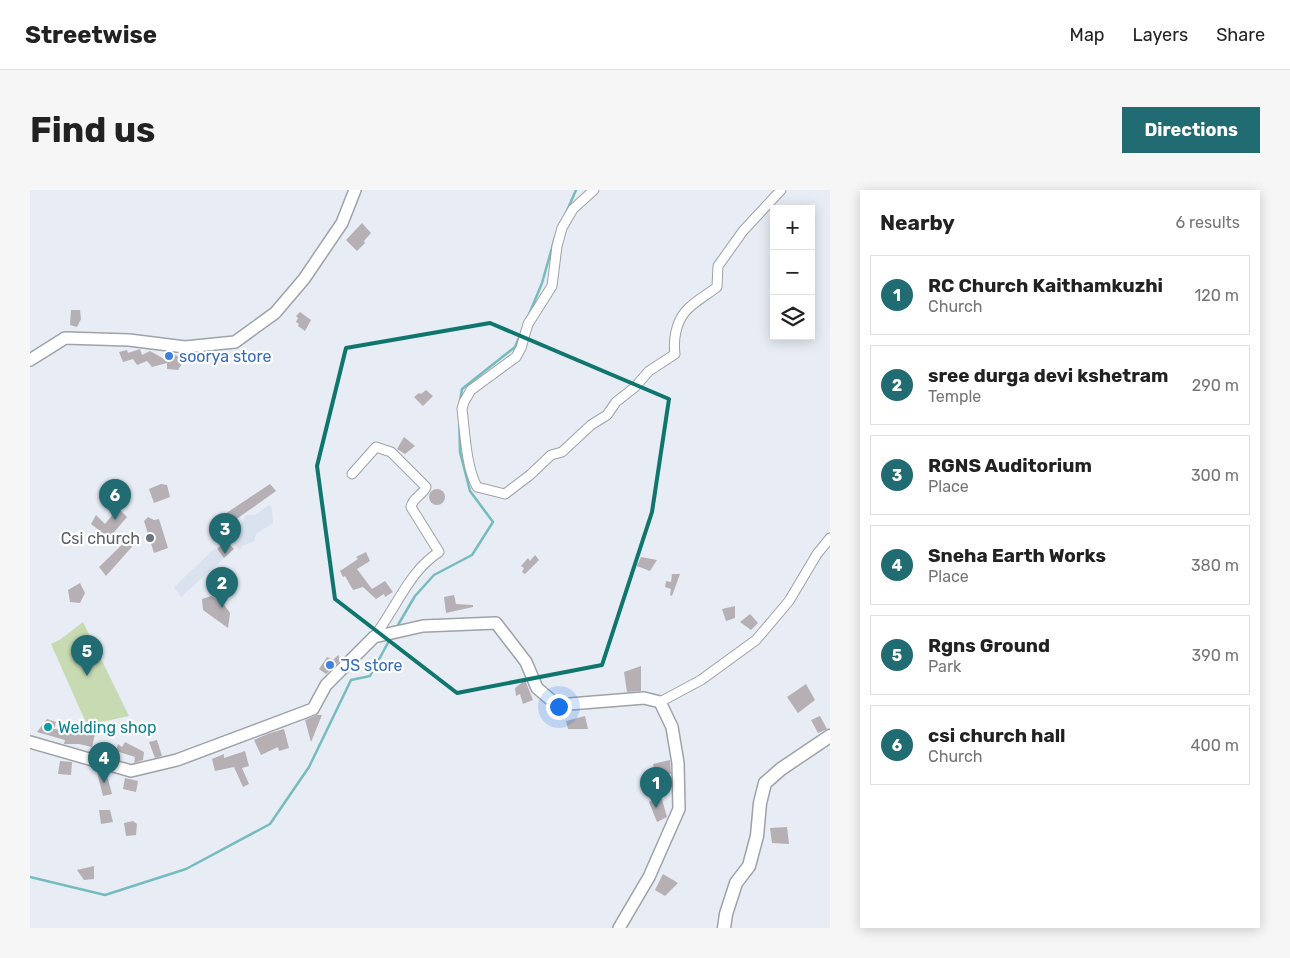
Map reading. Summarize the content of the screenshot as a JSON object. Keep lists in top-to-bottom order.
{
  "places": [
    "soorya store",
    "Csi church",
    "JS store",
    "Welding shop"
  ],
  "page": {
    "header": "Streetwise",
    "nav": ["Map", "Layers", "Share"],
    "buttons": "Directions",
    "title": "Find us",
    "heading": ["Nearby", "6 results"],
    "map_buttons": ["+", "−"],
    "list": [
      {
        "mark": "1",
        "name": "RC Church Kaithamkuzhi",
        "note": "Church",
        "value": "120 m"
      },
      {
        "mark": "2",
        "name": "sree durga devi kshetram",
        "note": "Temple",
        "value": "290 m"
      },
      {
        "mark": "3",
        "name": "RGNS Auditorium",
        "note": "Place",
        "value": "300 m"
      },
      {
        "mark": "4",
        "name": "Sneha Earth Works",
        "note": "Place",
        "value": "380 m"
      },
      {
        "mark": "5",
        "name": "Rgns Ground",
        "note": "Park",
        "value": "390 m"
      },
      {
        "mark": "6",
        "name": "csi church hall",
        "note": "Church",
        "value": "400 m"
      }
    ],
    "pins": [
      "6",
      "3",
      "2",
      "5",
      "4",
      "1"
    ]
  }
}
